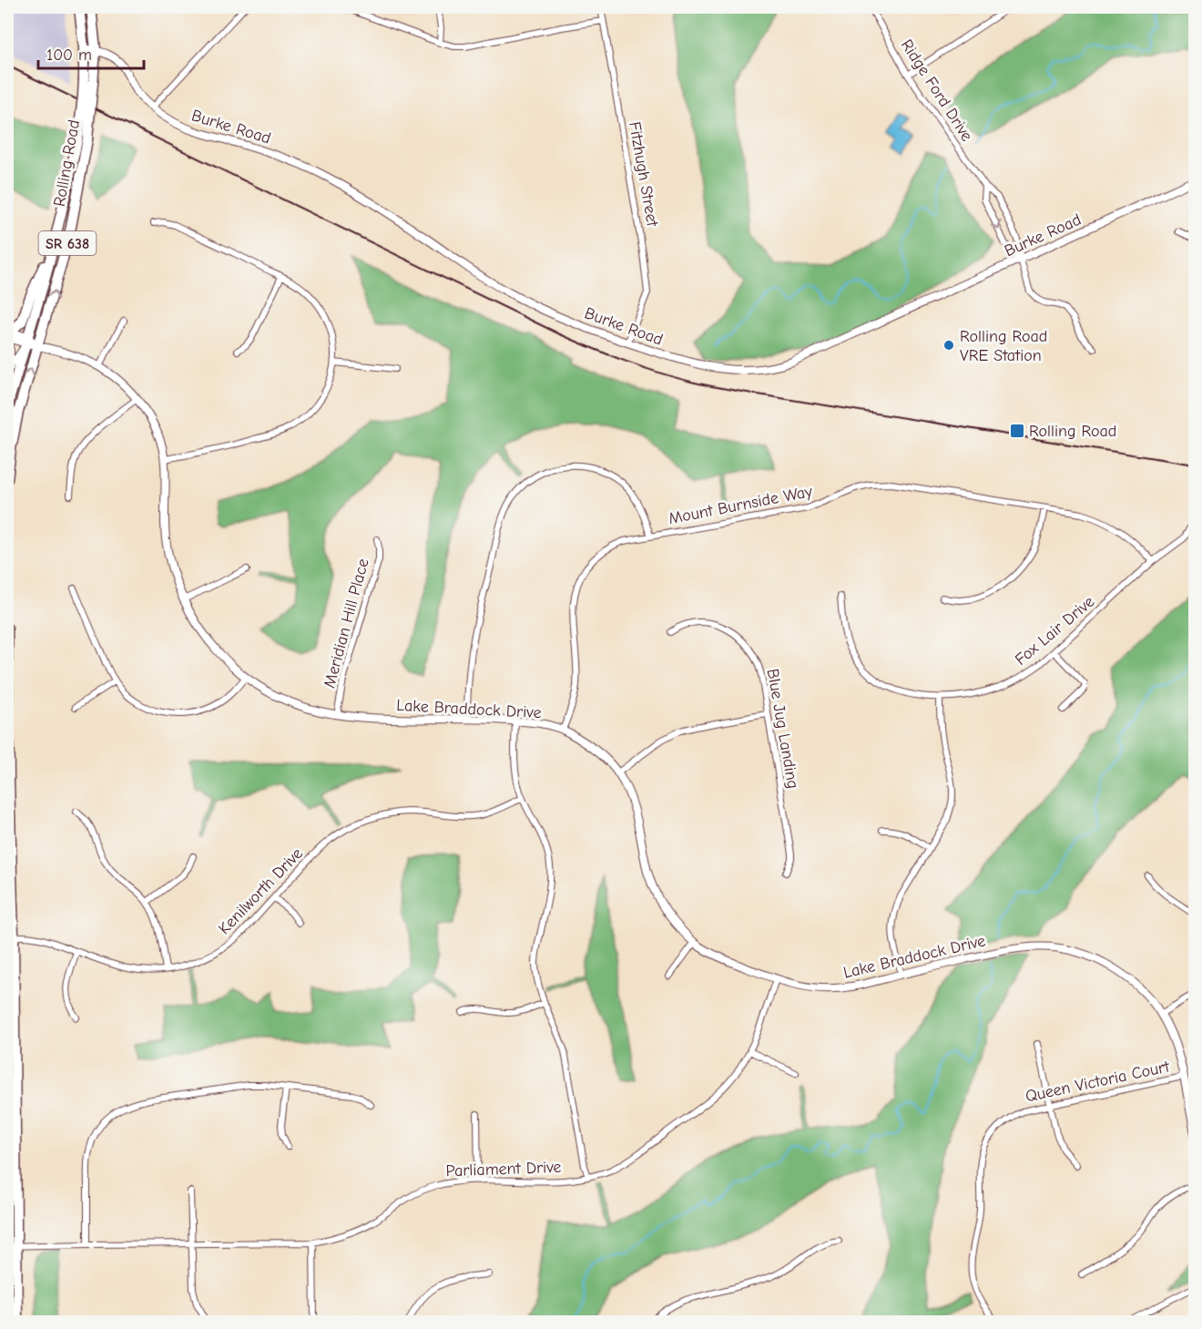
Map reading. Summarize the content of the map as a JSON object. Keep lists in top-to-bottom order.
{
  "streets": {
    "main road": ["Rolling Road", "SR 638"],
    "street": [
      "Ridge Ford Drive",
      "Burke Road",
      "Fitzhugh Street",
      "Mount Burnside Way",
      "Meridian Hill Place",
      "Fox Lair Drive",
      "Lake Braddock Drive",
      "Blue Jug Landing",
      "Kenilworth Drive",
      "Queen Victoria Court",
      "Parliament Drive"
    ]
  },
  "crossings": [
    ["Ridge Ford Drive", "Burke Road"],
    ["Burke Road", "Rolling Road"],
    ["Burke Road", "Fitzhugh Street"],
    ["Rolling Road", "Lake Braddock Drive"],
    ["Mount Burnside Way", "Fox Lair Drive"],
    ["Mount Burnside Way", "Lake Braddock Drive"],
    ["Meridian Hill Place", "Lake Braddock Drive"],
    ["Lake Braddock Drive", "Queen Victoria Court"],
    ["Lake Braddock Drive", "Parliament Drive"]
  ],
  "places": {
    "other": ["Rolling Road VRE Station"],
    "transit": ["Rolling Road"]
  },
  "scale_bar": "100 m"
}
